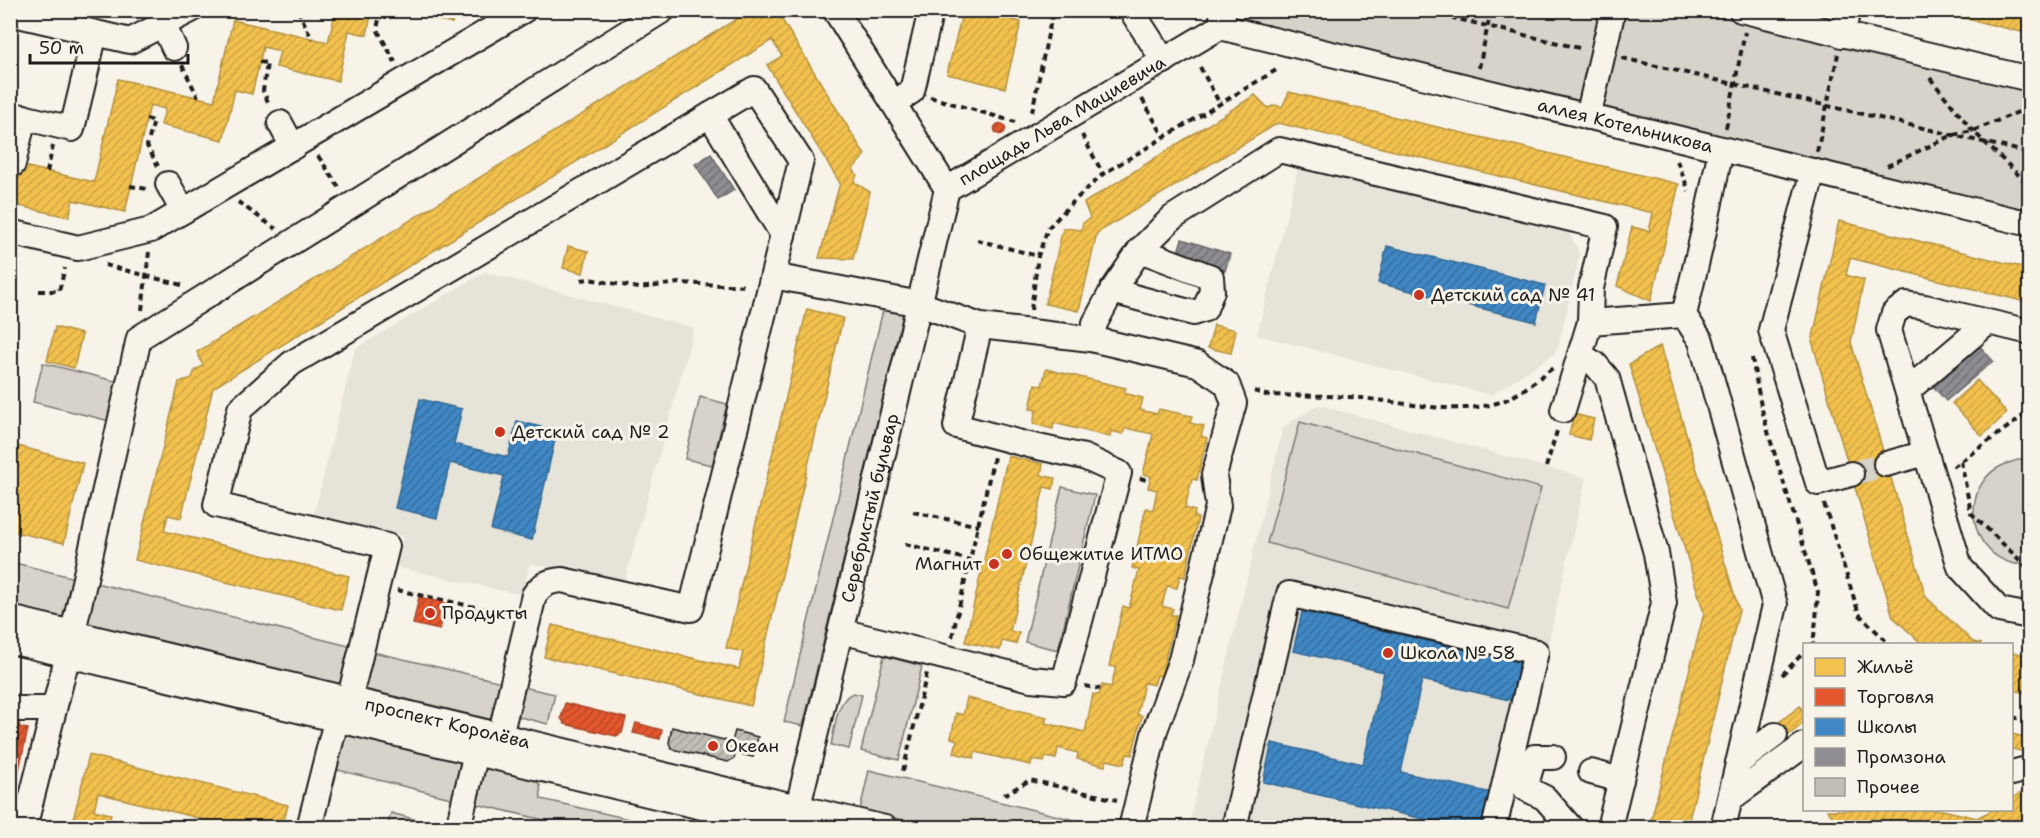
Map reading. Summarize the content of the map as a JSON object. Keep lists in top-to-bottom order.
{
  "streets": {
    "street": [
      "площадь Льва Мациевича",
      "аллея Котельникова",
      "Серебристый бульвар",
      "проспект Королёва"
    ]
  },
  "crossings": [
    ["площадь Льва Мациевича", "аллея Котельникова"],
    ["площадь Льва Мациевича", "Серебристый бульвар"],
    ["Серебристый бульвар", "проспект Королёва"]
  ],
  "places": [
    "Детский сад № 41",
    "Детский сад № 2",
    "Общежитие ИТМО",
    "Магнит",
    "Продукты",
    "Школа № 58",
    "Океан"
  ],
  "legend": [
    "Жильё",
    "Торговля",
    "Школы",
    "Промзона",
    "Прочее"
  ],
  "scale_bar": "50 m"
}
